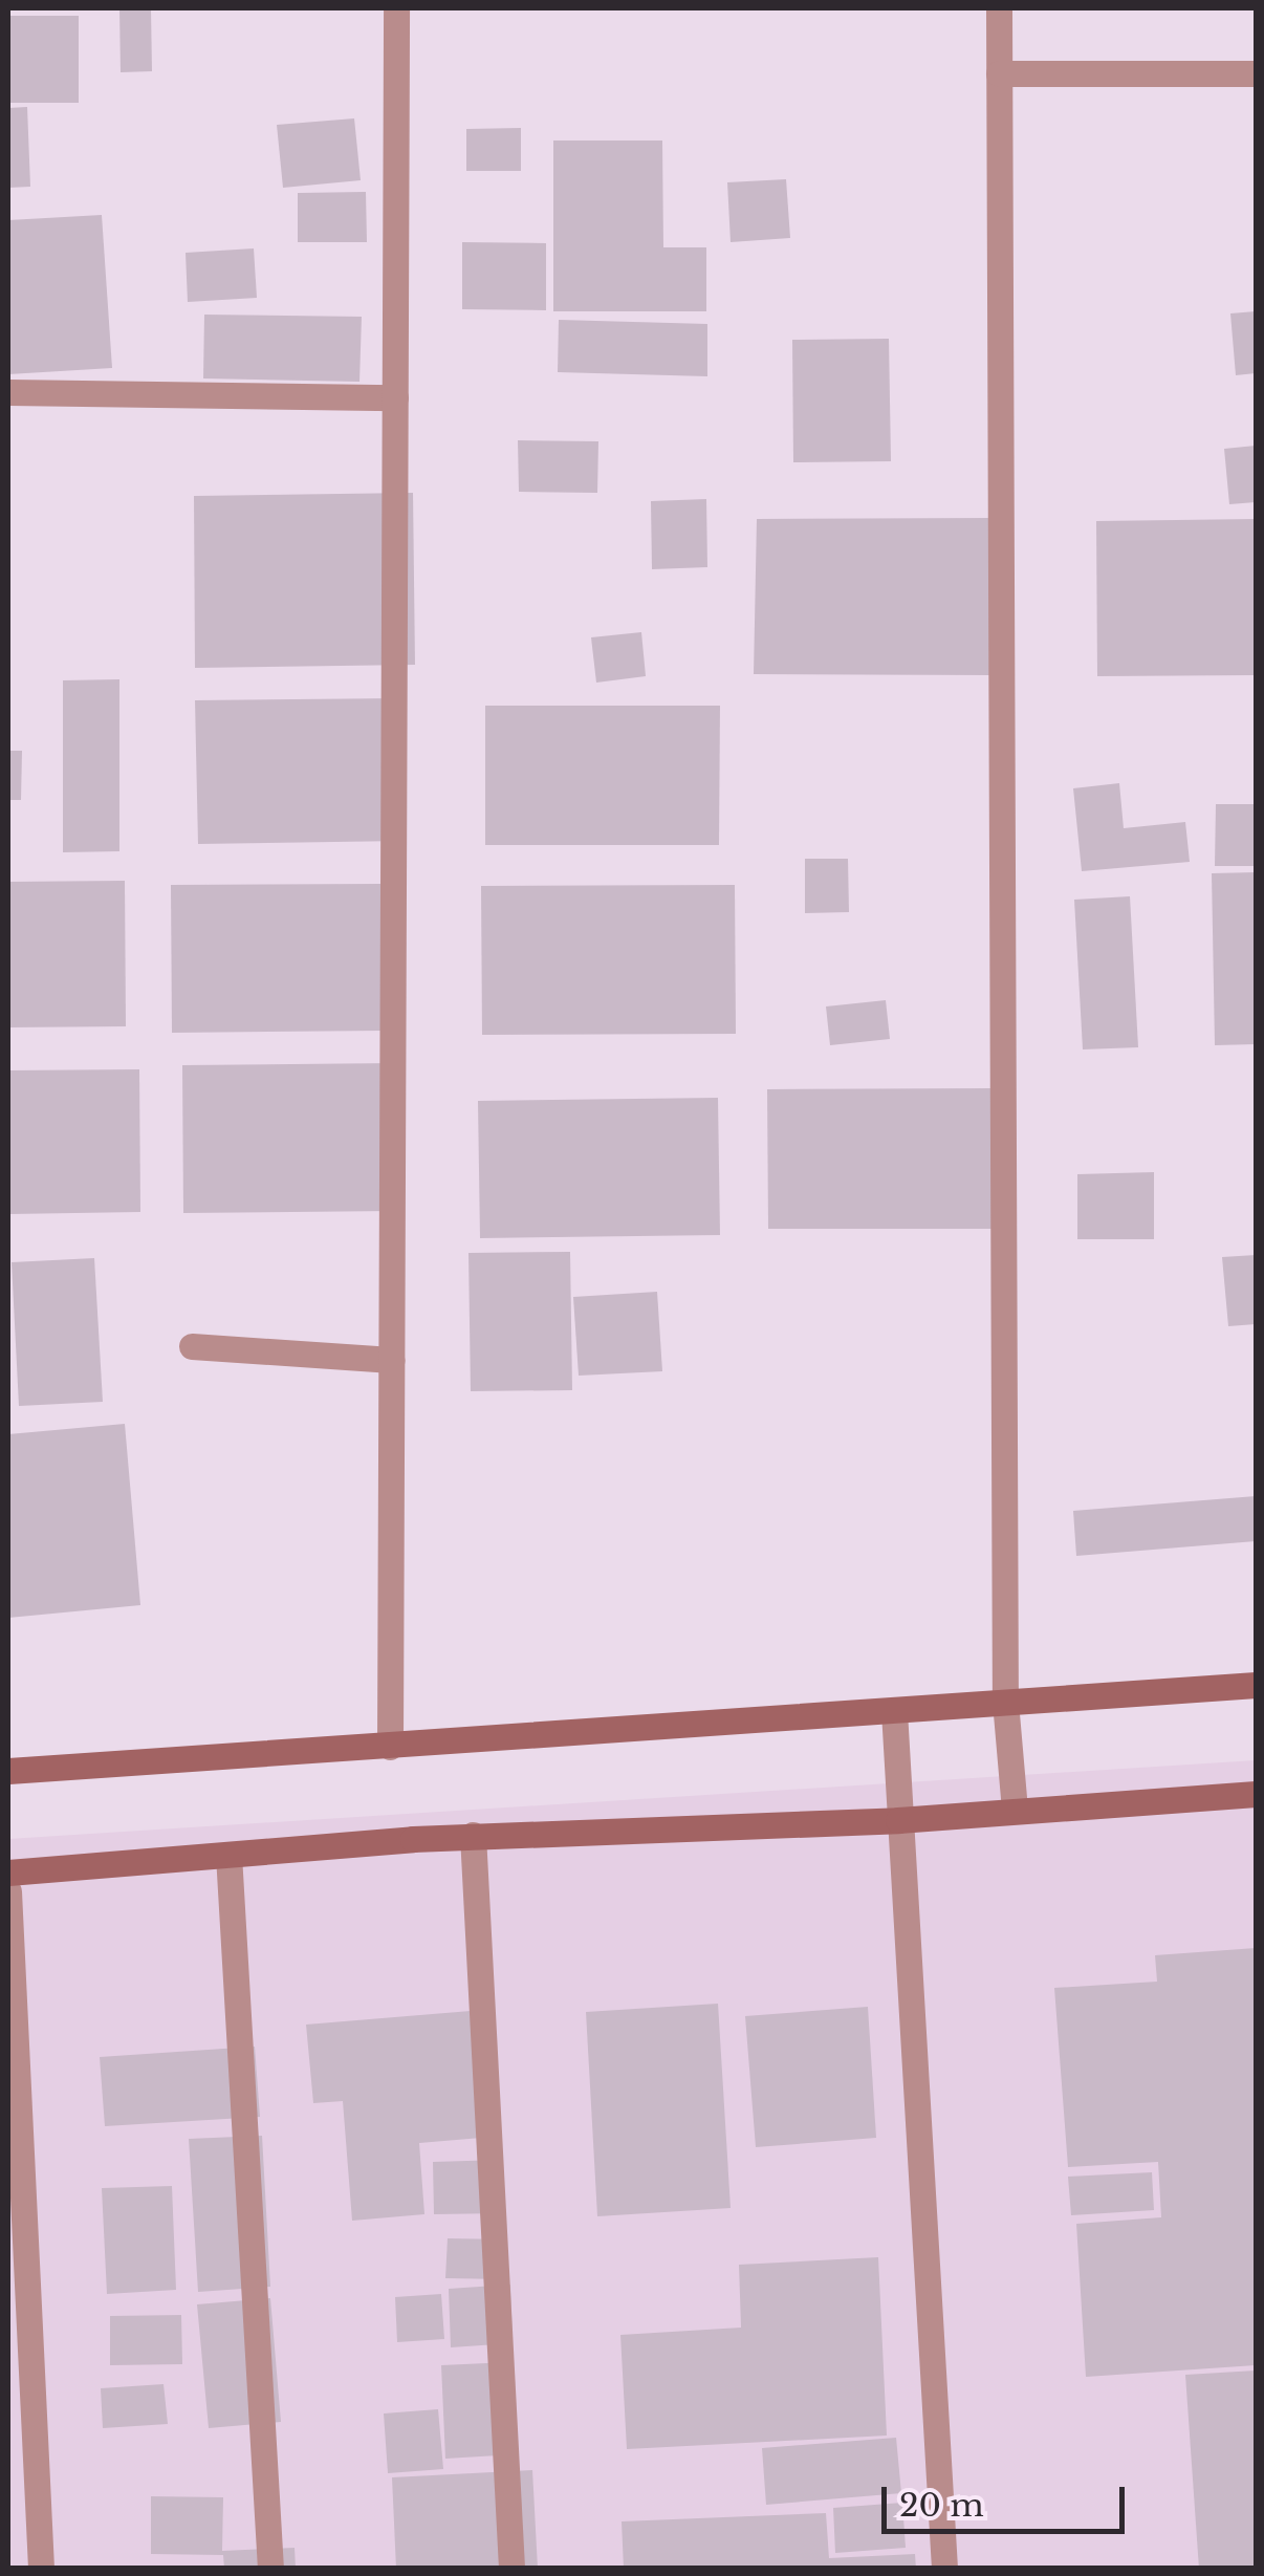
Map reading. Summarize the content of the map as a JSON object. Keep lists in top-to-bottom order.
{
  "scale_bar": "20 m"
}
